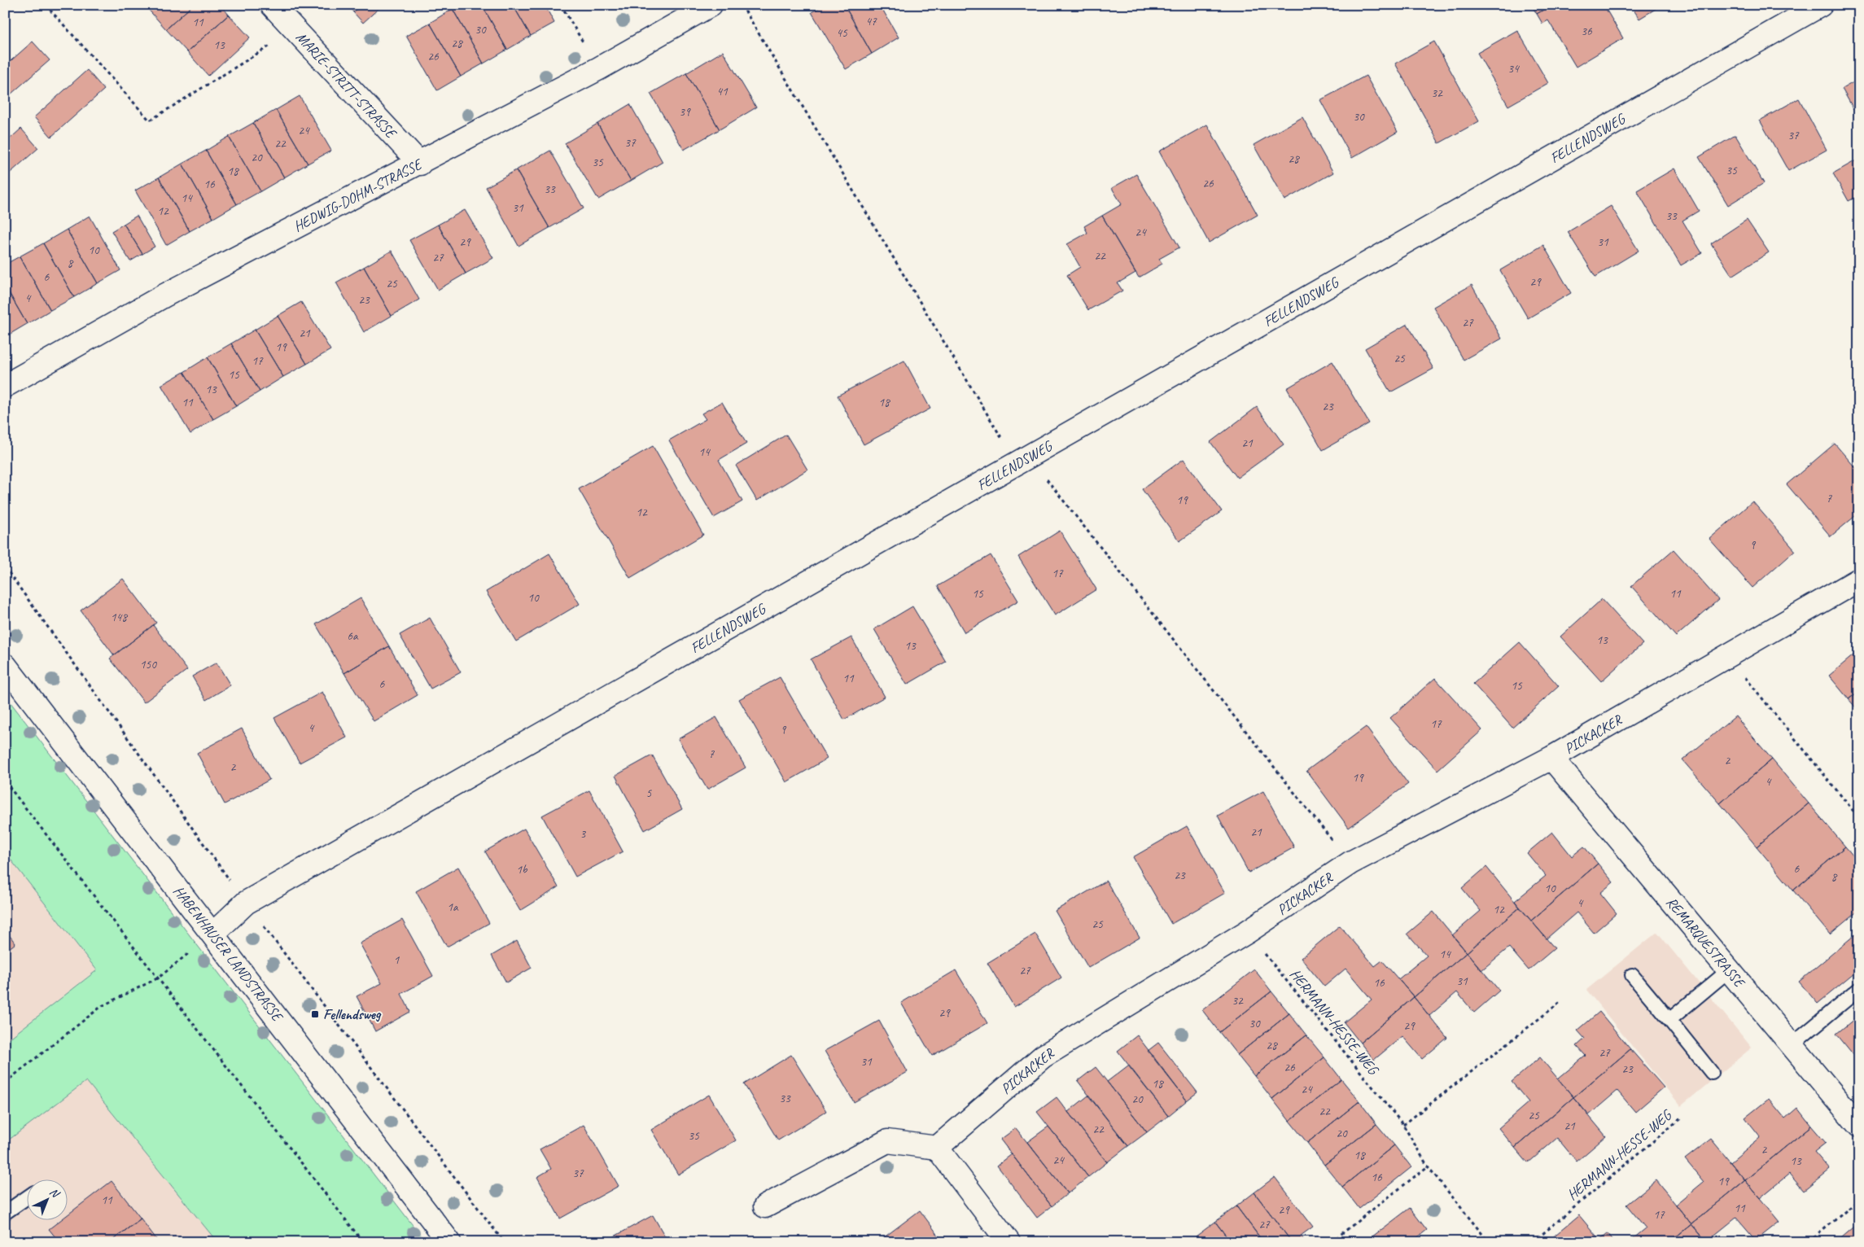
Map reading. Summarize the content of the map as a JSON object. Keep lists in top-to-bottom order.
{
  "streets": {
    "street": [
      "MARIE-STRITT-STRASSE",
      "FELLENDSWEG",
      "HEDWIG-DOHM-STRASSE",
      "PICKACKER",
      "REMARQUESTRASSE",
      "HABENHAUSER LANDSTRASSE"
    ],
    "path": ["HERMANN-HESSE-WEG"]
  },
  "crossings": [
    ["MARIE-STRITT-STRASSE", "HEDWIG-DOHM-STRASSE"],
    ["FELLENDSWEG", "HABENHAUSER LANDSTRASSE"],
    ["PICKACKER", "REMARQUESTRASSE"],
    ["PICKACKER", "HERMANN-HESSE-WEG"]
  ],
  "places": {
    "transit": ["Fellendsweg"]
  },
  "house_numbers": [
    "47",
    "11",
    "30",
    "36",
    "45",
    "28",
    "13",
    "26",
    "34",
    "41",
    "32",
    "39",
    "30",
    "24",
    "37",
    "37",
    "22",
    "20",
    "28",
    "35",
    "35",
    "18",
    "26",
    "16",
    "33",
    "14",
    "31",
    "12",
    "33",
    "24",
    "29",
    "31",
    "10",
    "22",
    "27",
    "8",
    "6",
    "29",
    "25",
    "4",
    "23",
    "27",
    "21",
    "19",
    "25",
    "17",
    "15",
    "13",
    "11",
    "18",
    "23",
    "21",
    "14",
    "7",
    "19",
    "12",
    "9",
    "17",
    "15",
    "11",
    "10",
    "148",
    "6a",
    "13",
    "13",
    "150",
    "11",
    "6",
    "15",
    "17",
    "4",
    "9",
    "7",
    "2",
    "2",
    "19",
    "4",
    "5",
    "21",
    "3",
    "6",
    "1b",
    "23",
    "8",
    "10",
    "4",
    "1a",
    "12",
    "25",
    "14",
    "1",
    "27",
    "31",
    "16",
    "32",
    "29",
    "30",
    "29",
    "28",
    "27",
    "31",
    "26",
    "23",
    "18",
    "24",
    "33",
    "20",
    "22",
    "25",
    "21",
    "22",
    "20",
    "35",
    "2",
    "18",
    "24",
    "13",
    "37",
    "16",
    "19",
    "11",
    "11",
    "29",
    "17",
    "27"
  ],
  "north": "top right"
}
